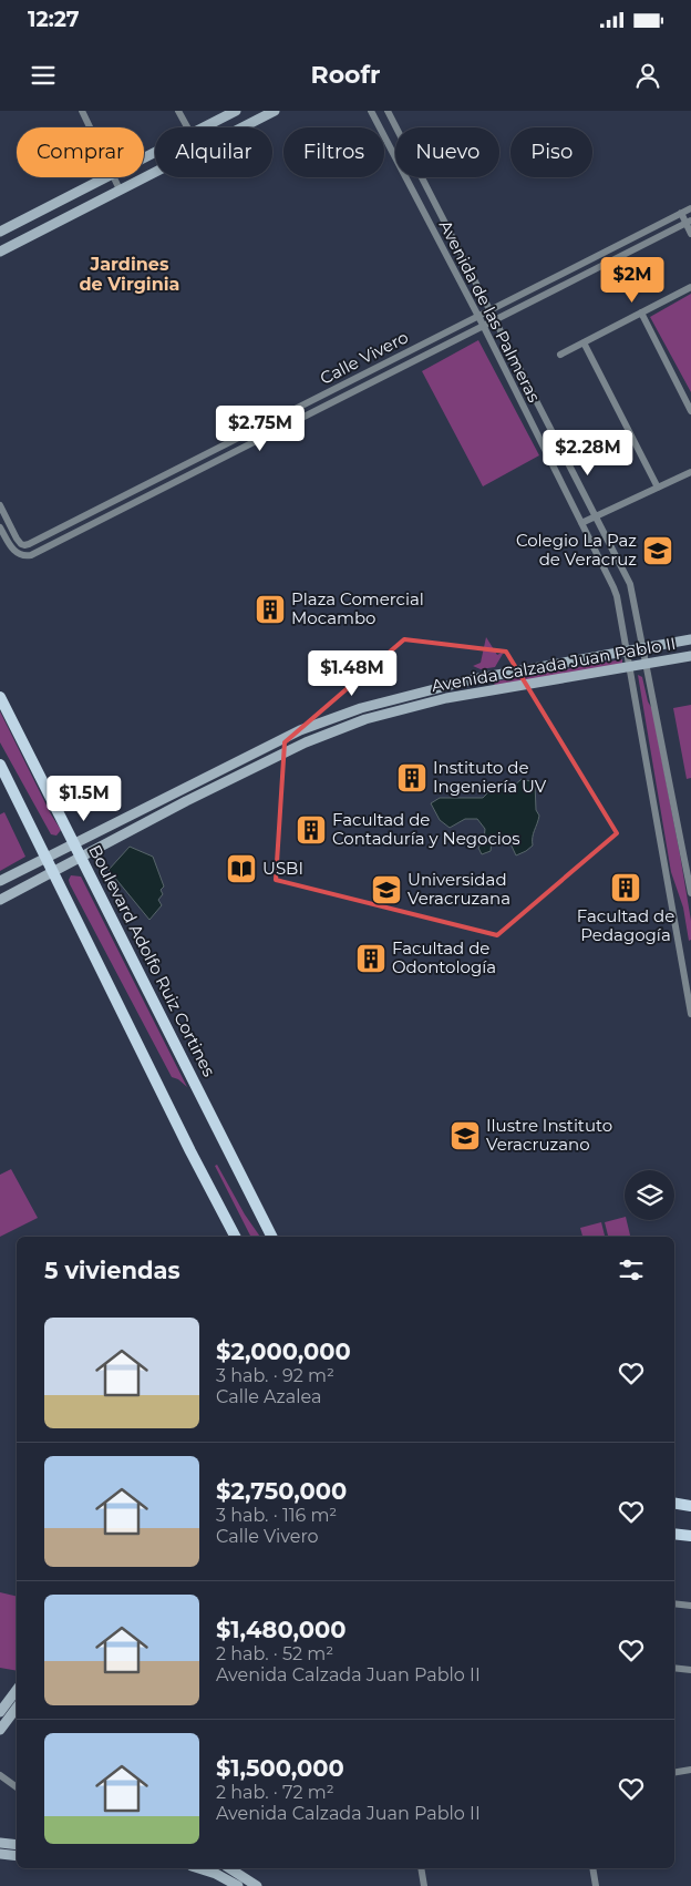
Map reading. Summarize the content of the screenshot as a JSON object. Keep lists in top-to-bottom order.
{
  "streets": {
    "main road": ["Avenida Calzada Juan Pablo II", "Boulevard Adolfo Ruiz Cortines"],
    "street": ["Avenida de las Palmeras", "Calle Vivero"]
  },
  "crossings": [
    ["Avenida de las Palmeras", "Calle Vivero"],
    ["Avenida de las Palmeras", "Avenida Calzada Juan Pablo II"],
    ["Avenida Calzada Juan Pablo II", "Boulevard Adolfo Ruiz Cortines"]
  ],
  "districts": ["Jardines de Virginia"],
  "places": {
    "school or university": ["Colegio La Paz de Veracruz", "Universidad Veracruzana", "Ilustre Instituto Veracruzano"],
    "building": [
      "Plaza Comercial Mocambo",
      "Instituto de Ingeniería UV",
      "Facultad de Contaduría y Negocios",
      "Facultad de Pedagogía",
      "Facultad de Odontología"
    ],
    "library": ["USBI"]
  },
  "page": {
    "status": "12:27",
    "header": "Roofr",
    "chip": [
      "Comprar",
      "Alquilar",
      "Filtros",
      "Nuevo",
      "Piso"
    ],
    "price": [
      "$2M",
      "$2.75M",
      "$2.28M",
      "$1.48M",
      "$1.5M"
    ],
    "heading": "5 viviendas",
    "list": [
      {
        "name": "$2,000,000",
        "note": "3 hab. · 92 m² · Calle Azalea"
      },
      {
        "name": "$2,750,000",
        "note": "3 hab. · 116 m² · Calle Vivero"
      },
      {
        "name": "$1,480,000",
        "note": "2 hab. · 52 m² · Avenida Calzada Juan Pablo II"
      },
      {
        "name": "$1,500,000",
        "note": "2 hab. · 72 m² · Avenida Calzada Juan Pablo II"
      }
    ]
  }
}
